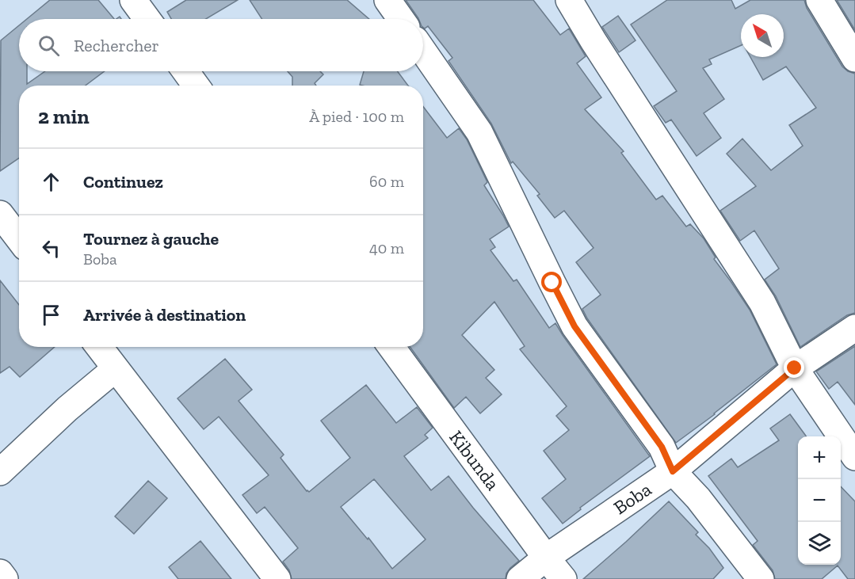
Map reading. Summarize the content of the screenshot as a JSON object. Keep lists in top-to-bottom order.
{
  "streets": {
    "street": ["Kibunda", "Boba"]
  },
  "crossings": [
    ["Kibunda", "Boba"]
  ],
  "north": "top left",
  "page": {
    "search": "Rechercher",
    "heading": ["2 min", "À pied · 100 m"],
    "list": [
      ["Continuez", "60 m"],
      ["Tournez à gauche", "Boba", "40 m"],
      "Arrivée à destination"
    ],
    "map_buttons": ["+", "−"]
  }
}
